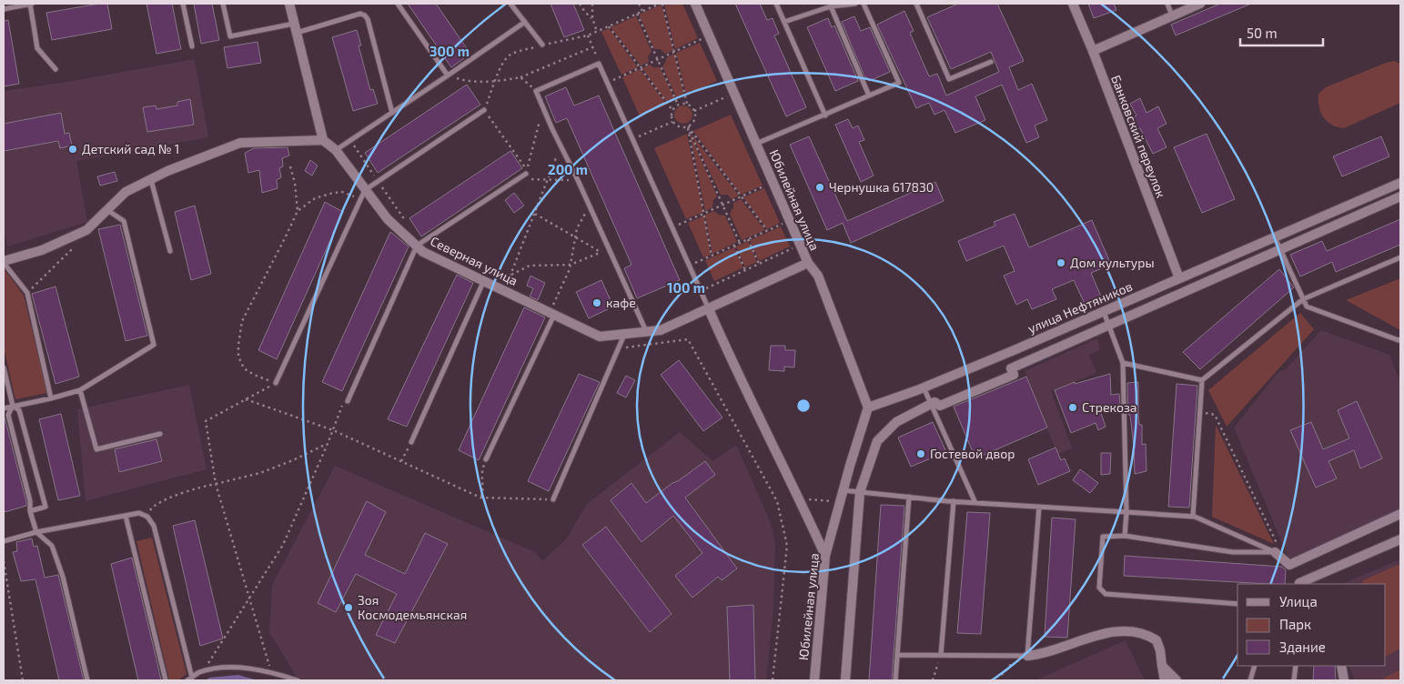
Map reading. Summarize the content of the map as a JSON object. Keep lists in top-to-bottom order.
{
  "streets": {
    "street": [
      "Банковский переулок",
      "Юбилейная улица",
      "Северная улица",
      "улица Нефтяников"
    ]
  },
  "crossings": [
    ["Банковский переулок", "улица Нефтяников"],
    ["Юбилейная улица", "Северная улица"],
    ["Юбилейная улица", "улица Нефтяников"]
  ],
  "places": [
    "Детский сад № 1",
    "Чернушка 617830",
    "Дом культуры",
    "кафе",
    "Стрекоза",
    "Гостевой двор",
    "Зоя Космодемьянская"
  ],
  "legend": ["Улица", "Парк", "Здание"],
  "scale_bar": "50 m",
  "rings": ["300 m", "200 m", "100 m"]
}
